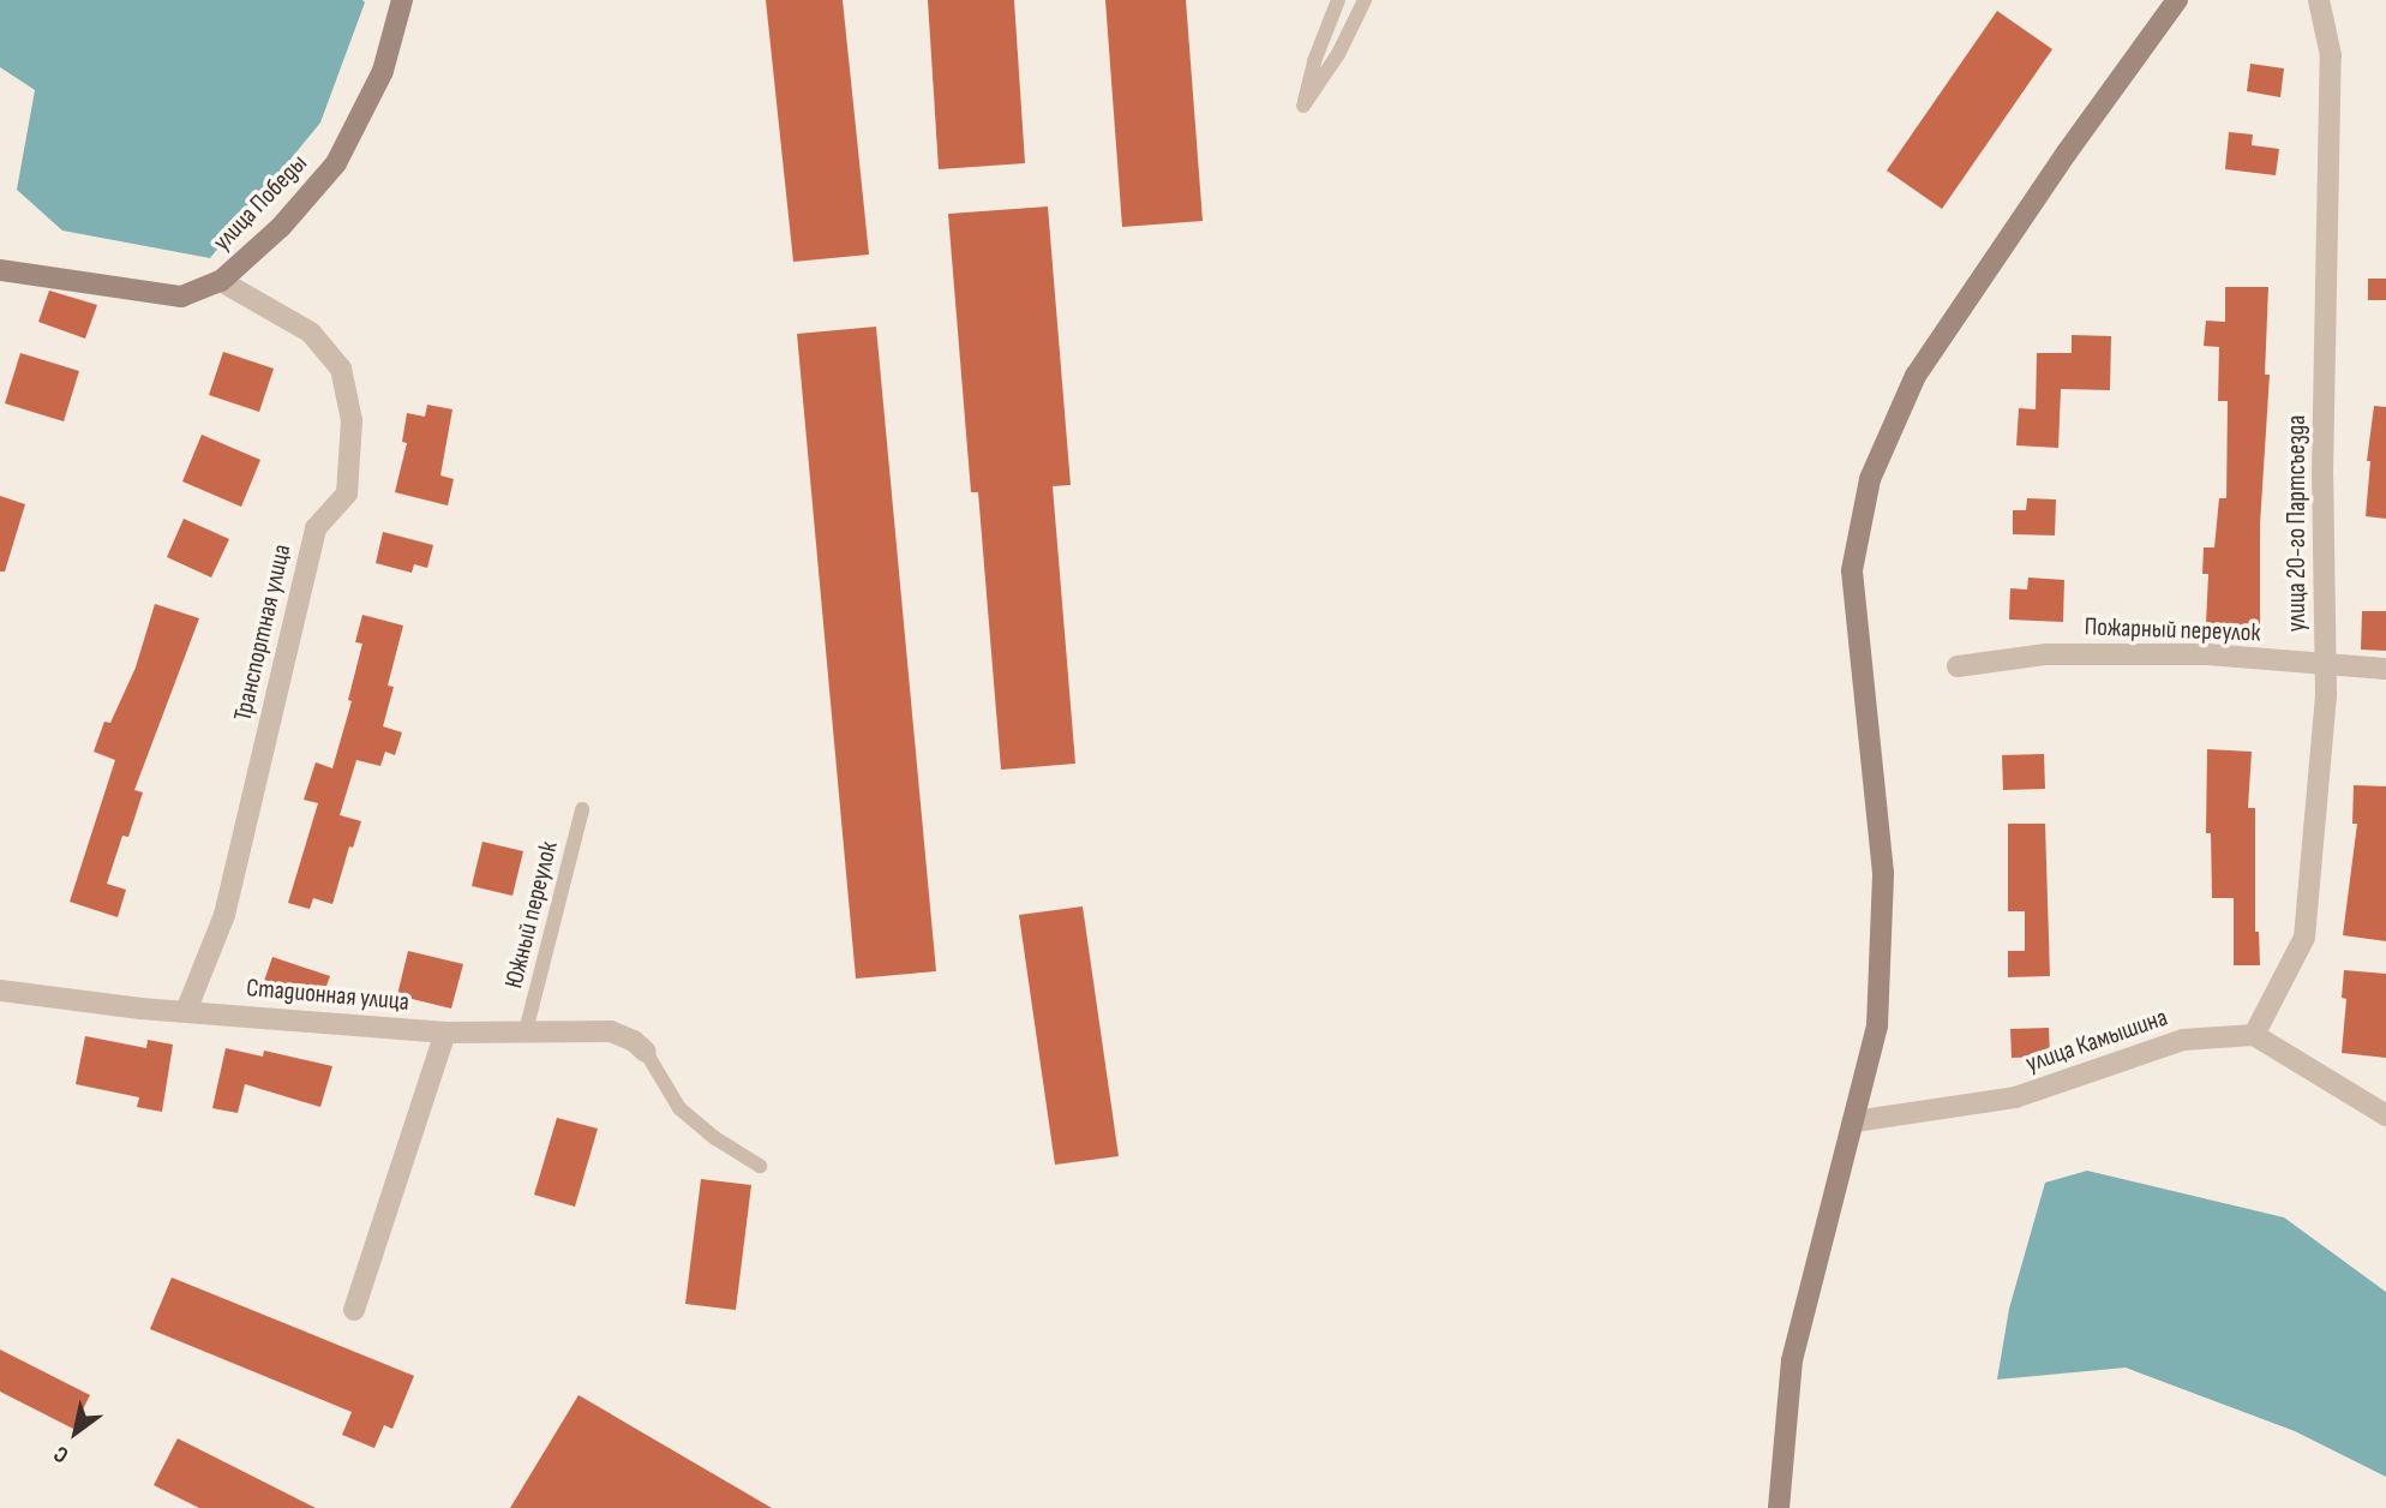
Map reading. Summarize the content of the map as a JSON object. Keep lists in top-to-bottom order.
{
  "streets": {
    "street": [
      "улица Победы",
      "улица 20-го Партсъезда",
      "Пожарный переулок",
      "Транспортная улица",
      "Стадионная улица",
      "улица Камышина"
    ],
    "lane": ["Южный переулок"]
  },
  "crossings": [
    ["улица Победы", "Транспортная улица"],
    ["улица 20-го Партсъезда", "Пожарный переулок"],
    ["улица 20-го Партсъезда", "улица Камышина"],
    ["Транспортная улица", "Стадионная улица"],
    ["Южный переулок", "Стадионная улица"]
  ],
  "north": "bottom left"
}
